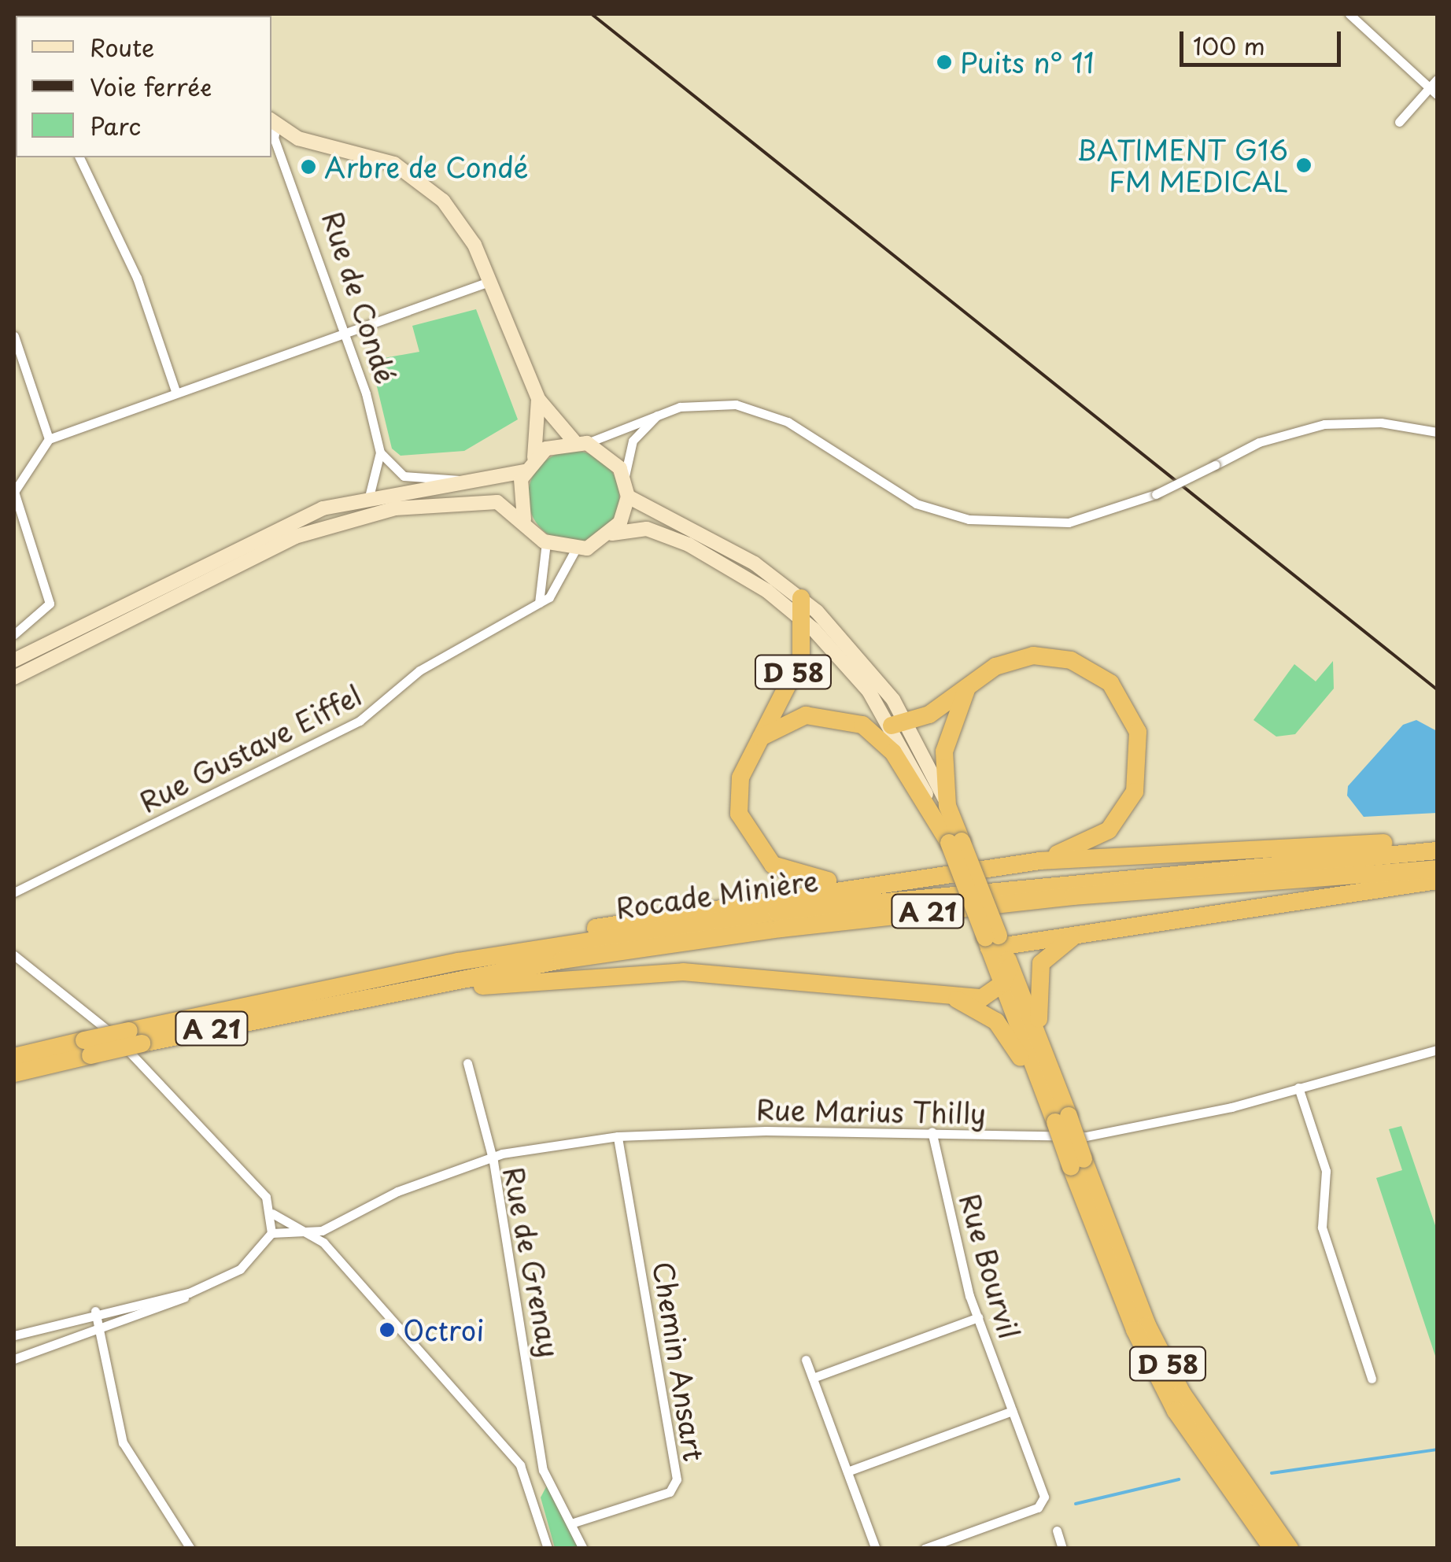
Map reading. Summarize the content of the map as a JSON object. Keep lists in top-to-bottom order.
{
  "streets": {
    "highway": ["D 58", "Rocade Minière", "A 21"],
    "street": [
      "Rue de Condé",
      "Rue Gustave Eiffel",
      "Rue Marius Thilly",
      "Rue de Grenay",
      "Rue Bourvil",
      "Chemin Ansart"
    ]
  },
  "crossings": [
    ["D 58", "Rue Gustave Eiffel"],
    ["Rue Marius Thilly", "Rue de Grenay"],
    ["Rue Marius Thilly", "Rue Bourvil"],
    ["Rue Marius Thilly", "Chemin Ansart"]
  ],
  "places": [
    "Puits n° 11",
    "BATIMENT G16 FM MEDICAL",
    "Arbre de Condé",
    "Octroi"
  ],
  "legend": ["Route", "Voie ferrée", "Parc"],
  "scale_bar": "100 m"
}
